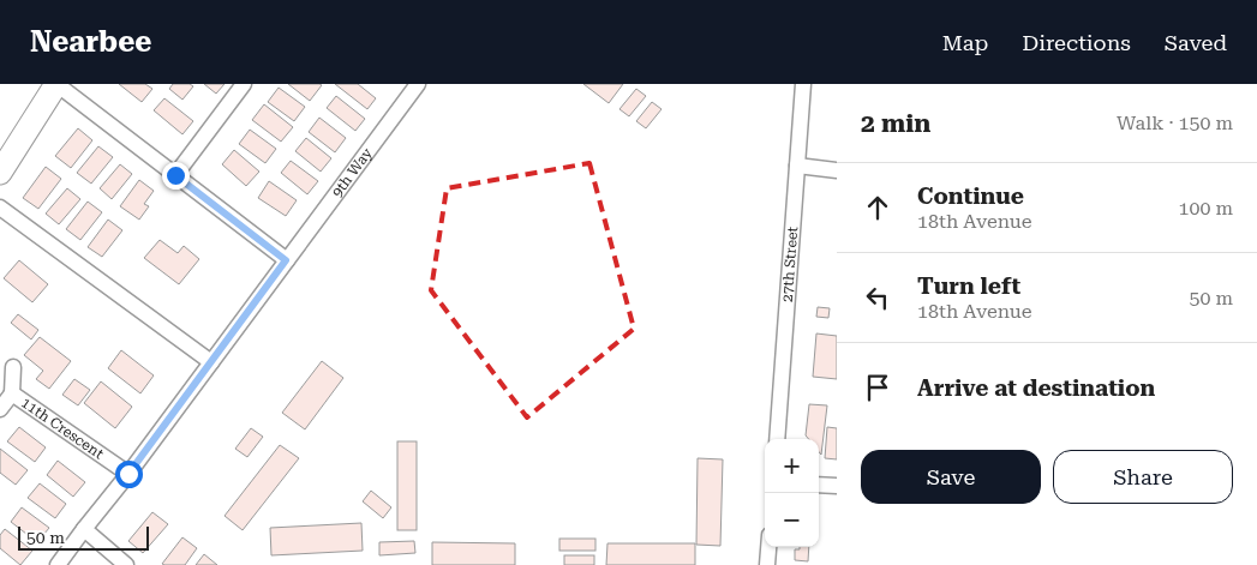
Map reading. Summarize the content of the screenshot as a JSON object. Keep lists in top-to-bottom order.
{
  "streets": {
    "street": ["9th Way", "27th Street", "11th Crescent"]
  },
  "crossings": [
    ["9th Way", "11th Crescent"]
  ],
  "scale_bar": "50 m",
  "page": {
    "header": "Nearbee",
    "nav": ["Map", "Directions", "Saved"],
    "heading": ["2 min", "Walk · 150 m"],
    "list": [
      ["Continue", "18th Avenue", "100 m"],
      ["Turn left", "18th Avenue", "50 m"],
      "Arrive at destination"
    ],
    "buttons": ["Save", "Share"],
    "map_buttons": ["+", "−"],
    "scale": "50 m"
  }
}
